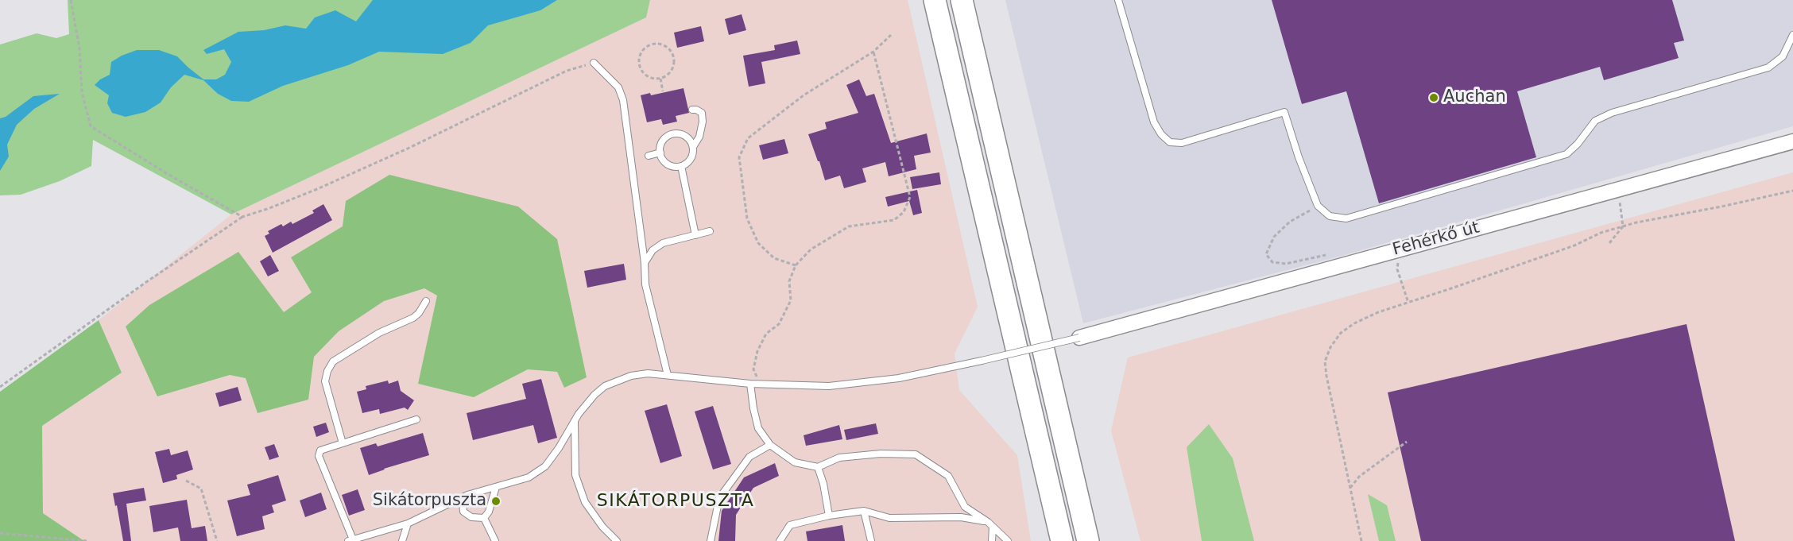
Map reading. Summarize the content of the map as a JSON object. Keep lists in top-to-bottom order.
{
  "streets": {
    "street": ["Fehérkő út"]
  },
  "districts": ["SIKÁTORPUSZTA"],
  "places": ["Auchan", "Sikátorpuszta"]
}
